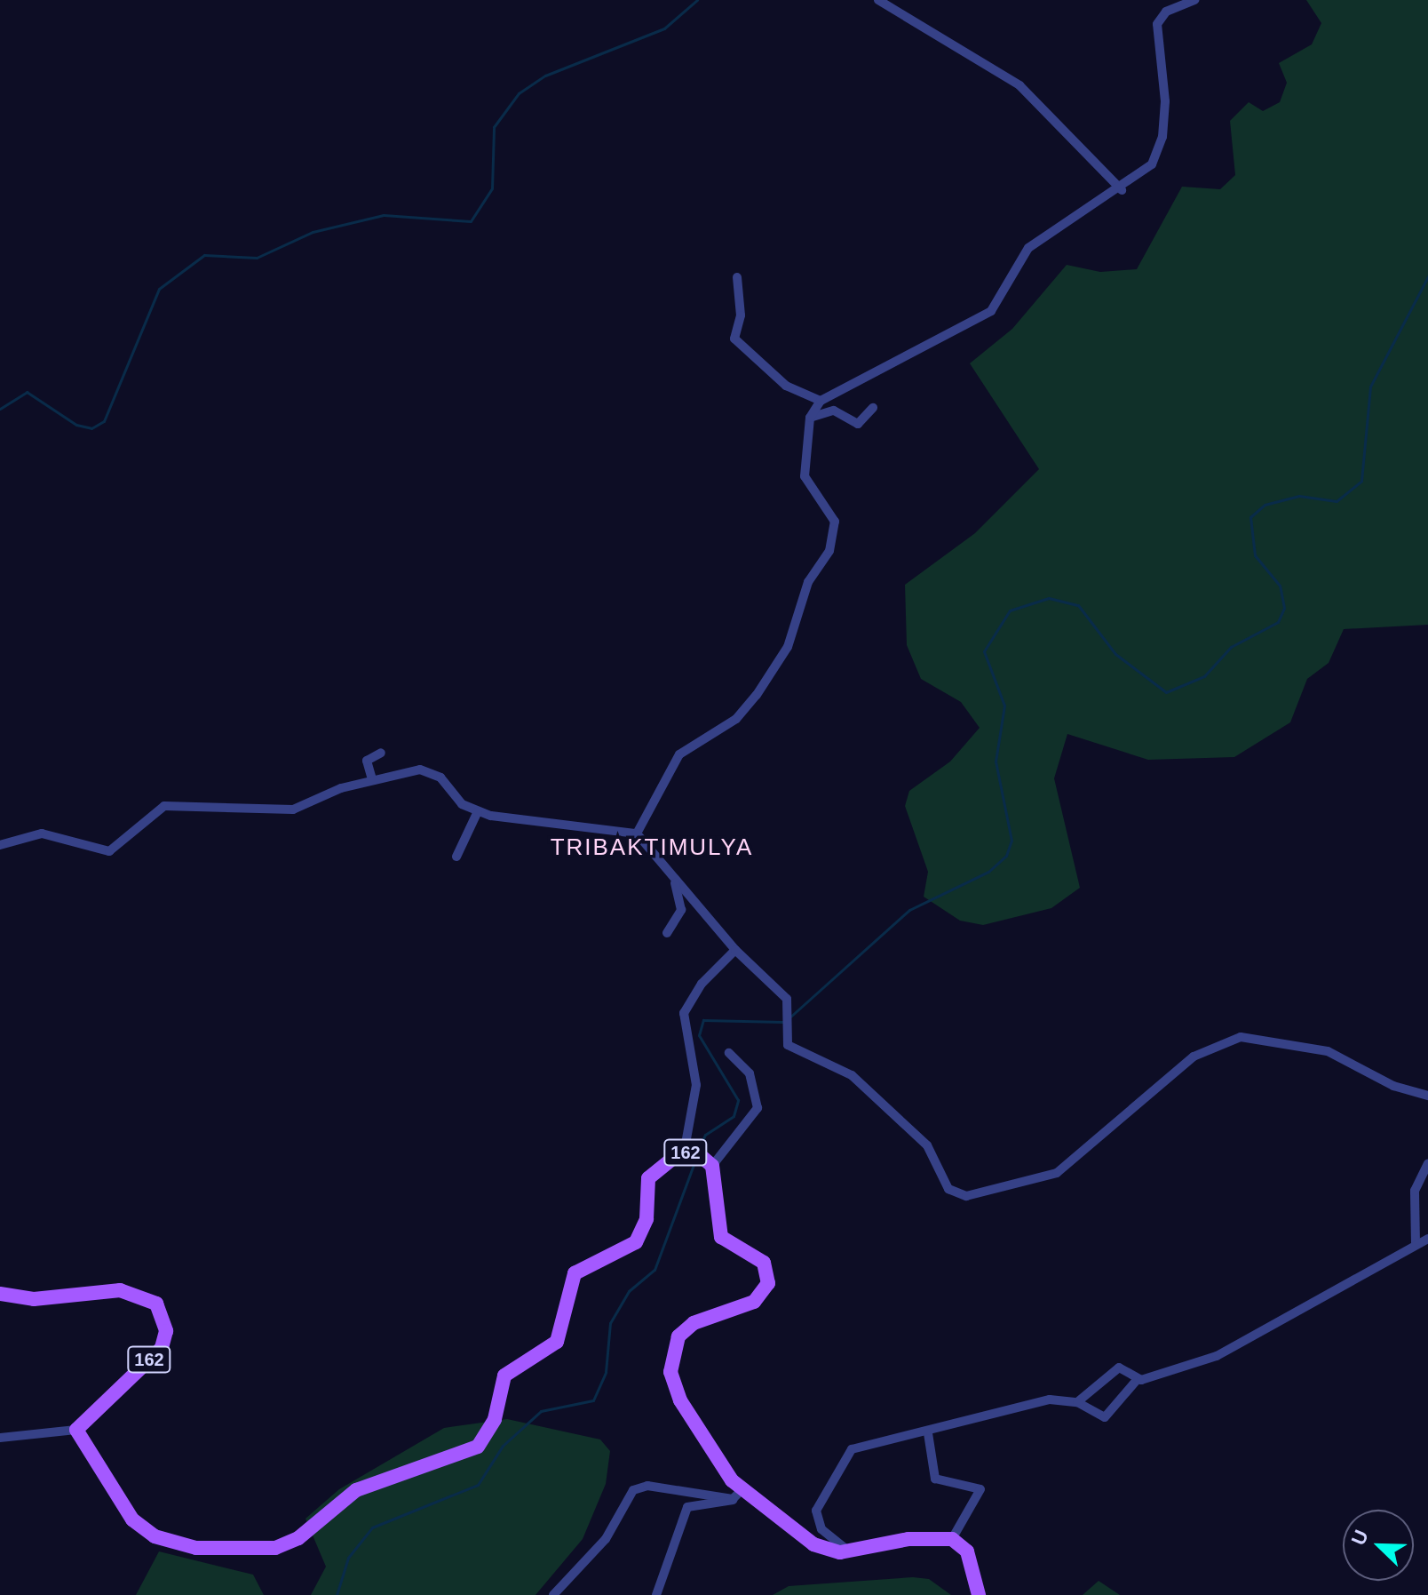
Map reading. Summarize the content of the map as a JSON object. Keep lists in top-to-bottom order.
{
  "streets": {
    "main road": ["162"]
  },
  "districts": ["TRIBAKTIMULYA"],
  "north": "top left"
}
